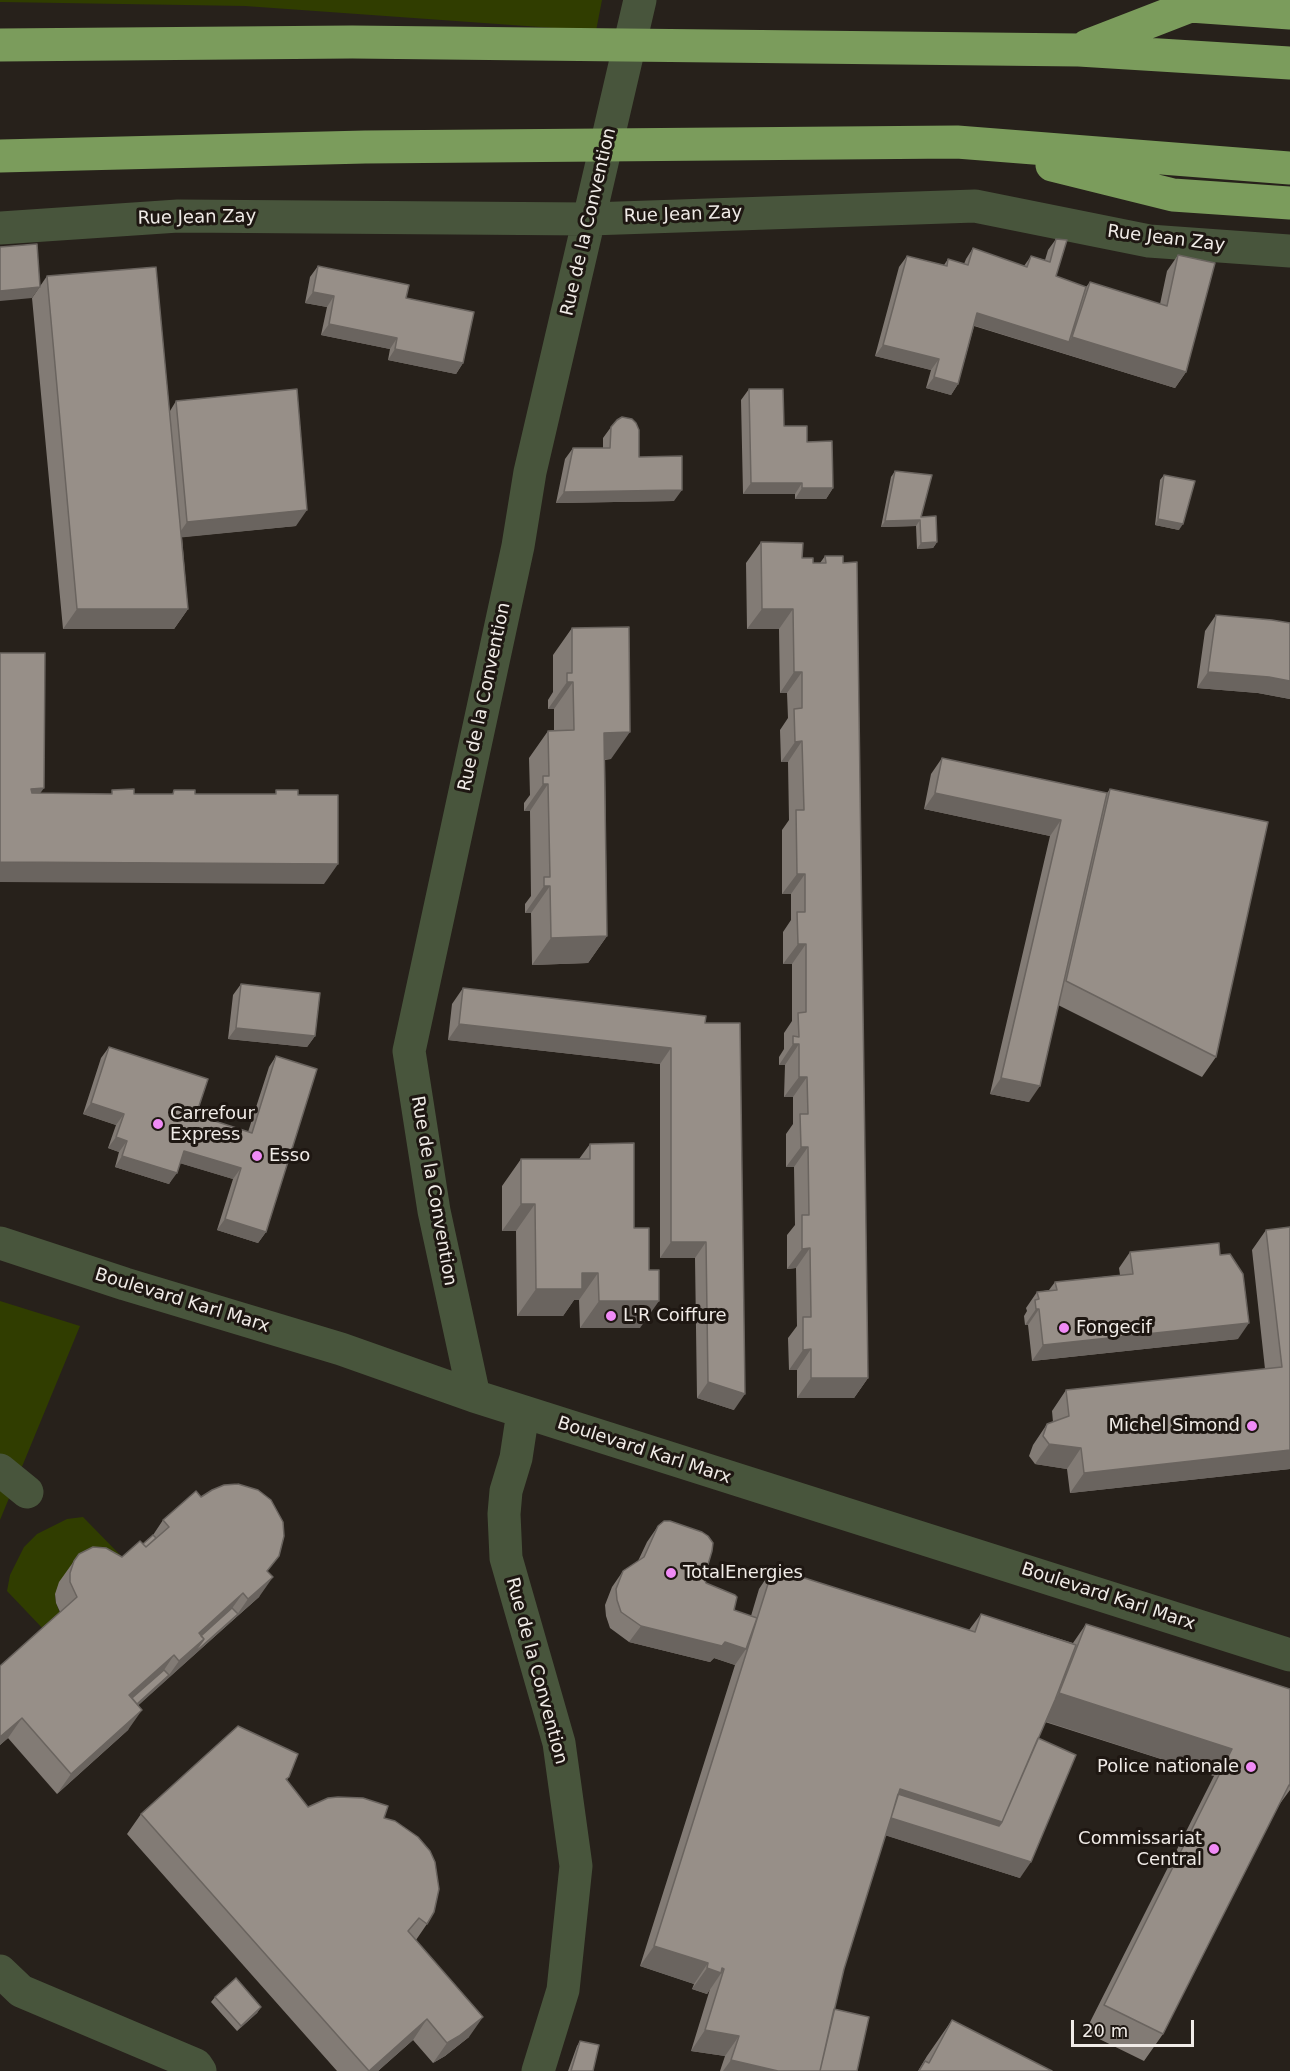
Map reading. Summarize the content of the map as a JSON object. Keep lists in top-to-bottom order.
{
  "streets": {
    "street": ["Rue Jean Zay", "Rue de la Convention", "Boulevard Karl Marx"]
  },
  "crossings": [
    ["Rue Jean Zay", "Rue de la Convention"],
    ["Rue de la Convention", "Boulevard Karl Marx"]
  ],
  "places": [
    "Carrefour Express",
    "Esso",
    "L'R Coiffure",
    "Fongecif",
    "Michel Simond",
    "TotalEnergies",
    "Police nationale",
    "Commissariat Central"
  ],
  "scale_bar": "20 m"
}
